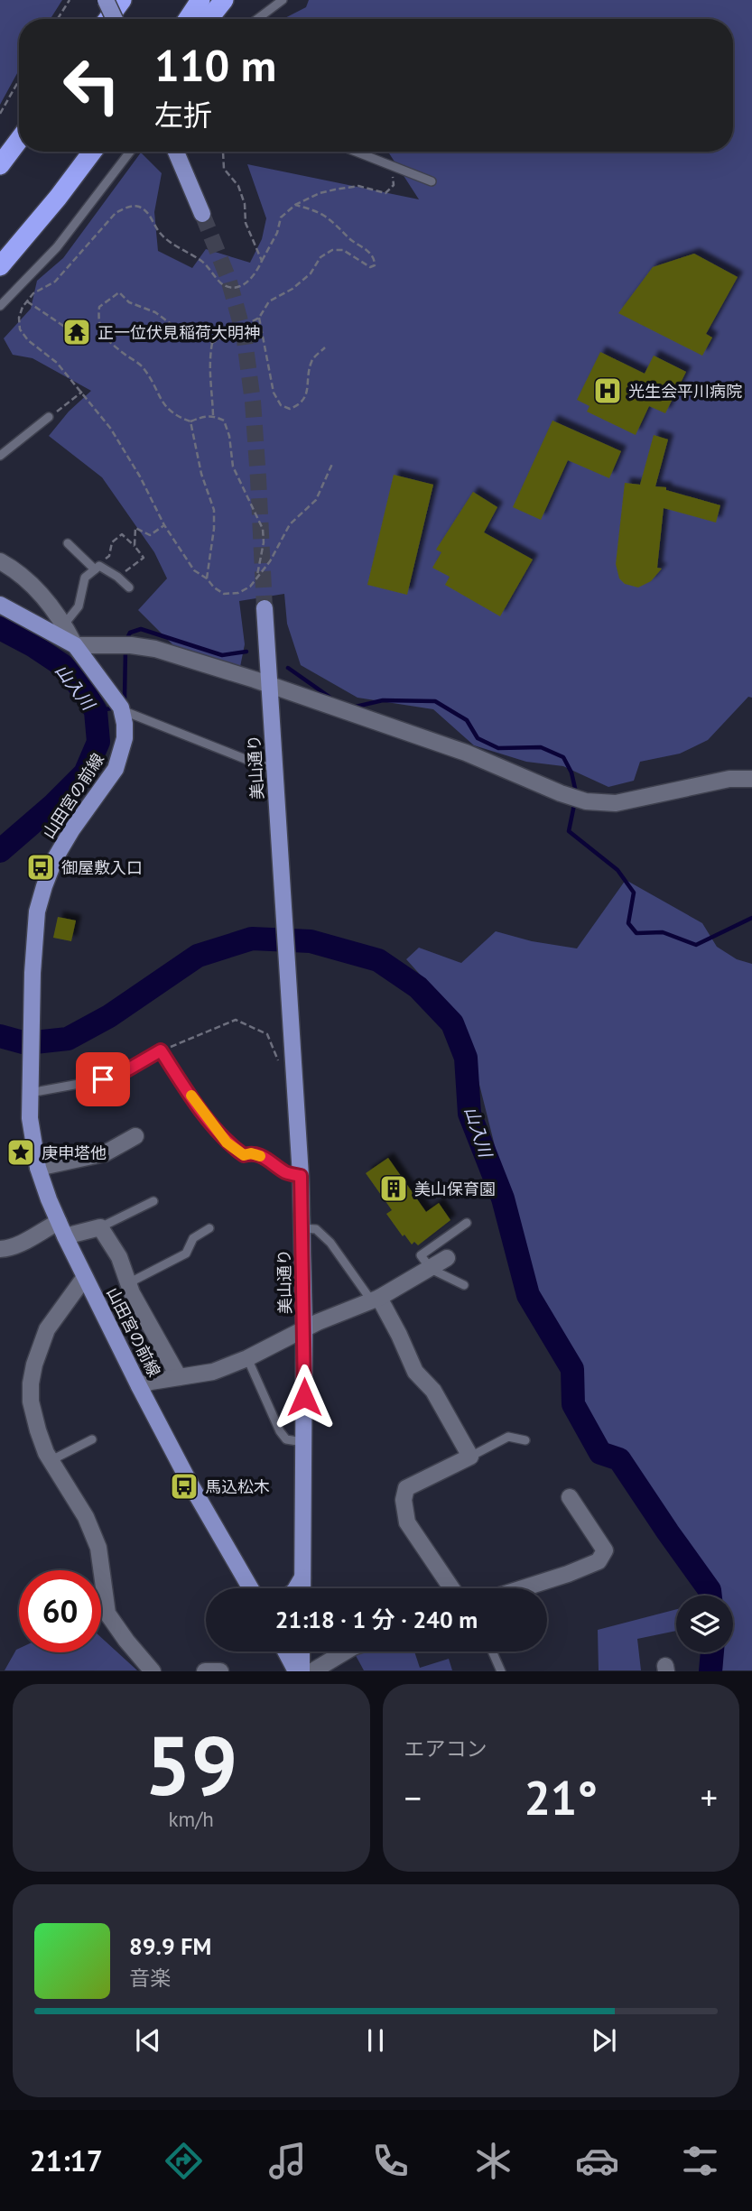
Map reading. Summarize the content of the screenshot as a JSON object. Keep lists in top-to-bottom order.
{
  "streets": {
    "main road": ["美山通り", "山田宮の前線"]
  },
  "water": ["山入川"],
  "places": {
    "temple": ["正一位伏見稲荷大明神"],
    "hospital": ["光生会平川病院"],
    "bus stop": ["御屋敷入口", "馬込松木"],
    "place": ["庚申塔他"],
    "building": ["美山保育園"]
  },
  "page": {
    "turn": ["110 m", "左折"],
    "limit": "60",
    "trip": "21:18 · 1 分 · 240 m",
    "tile": [
      ["59", "km/h"],
      "エアコン"
    ],
    "heat": ["−", "21°", "+"],
    "song": ["89.9 FM", "音楽"],
    "tabs": "21:17"
  }
}
